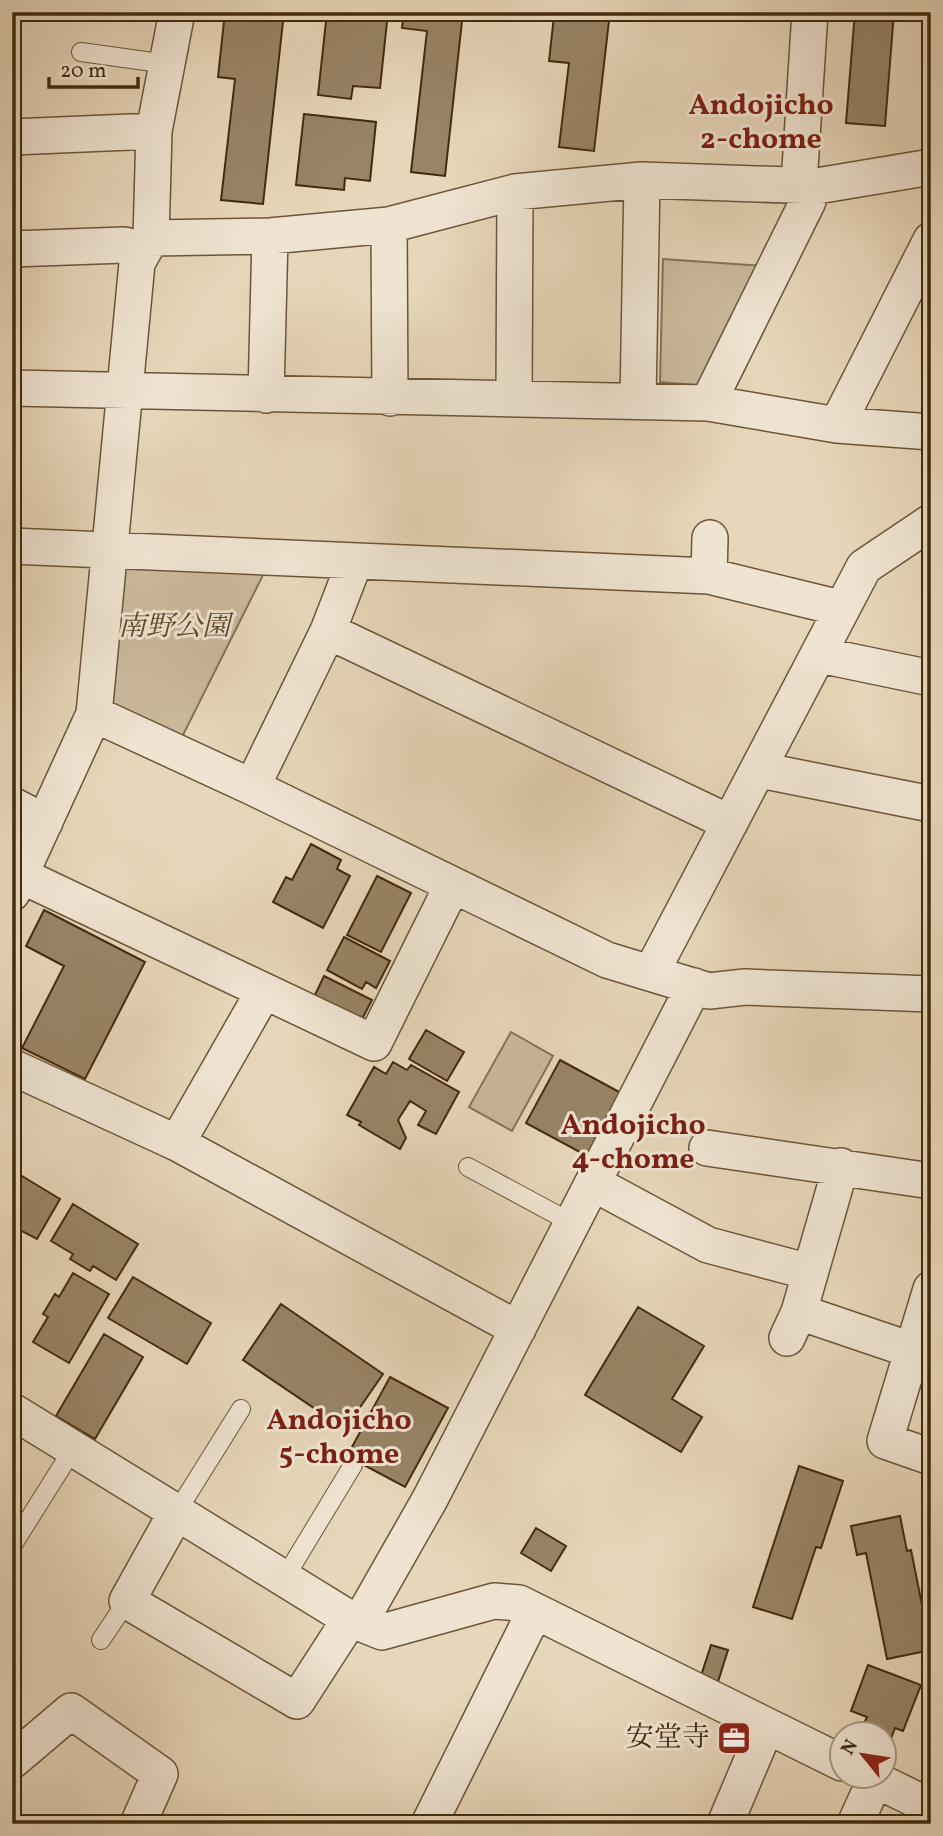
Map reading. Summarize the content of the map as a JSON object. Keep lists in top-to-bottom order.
{
  "districts": ["Andojicho 2-chome", "Andojicho 4-chome", "Andojicho 5-chome"],
  "parks": ["南野公園"],
  "places": {
    "office": ["安堂寺"]
  },
  "scale_bar": "20 m",
  "north": "top left"
}
